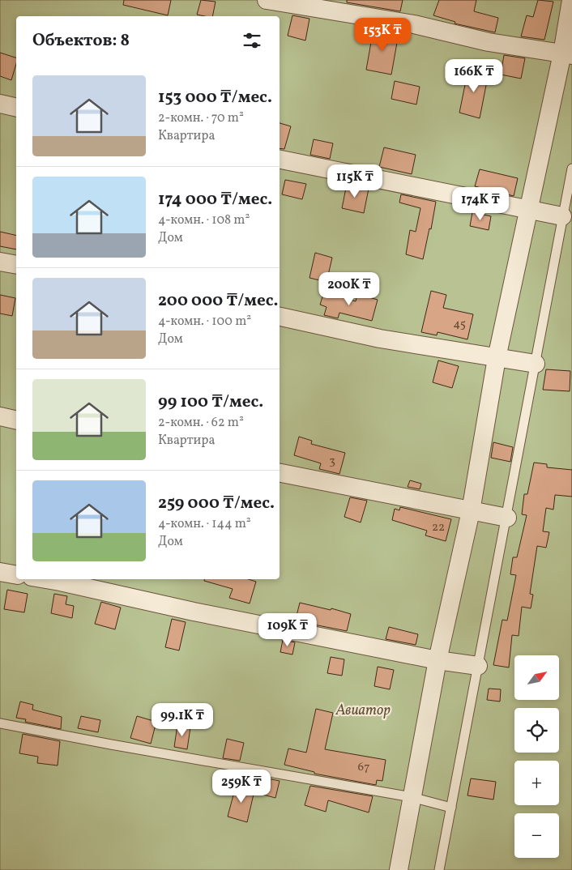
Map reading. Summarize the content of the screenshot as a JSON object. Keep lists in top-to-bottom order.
{
  "parks": ["Авиатор"],
  "house_numbers": [
    "45",
    "3",
    "22",
    "67"
  ],
  "north": "top right",
  "page": {
    "heading": "Объектов: 8",
    "price": [
      "153K ₸",
      "166K ₸",
      "115K ₸",
      "174K ₸",
      "200K ₸",
      "109K ₸",
      "99.1K ₸",
      "259K ₸"
    ],
    "list": [
      {
        "name": "153 000 ₸/мес.",
        "note": "2-комн. · 70 m² · Квартира"
      },
      {
        "name": "174 000 ₸/мес.",
        "note": "4-комн. · 108 m² · Дом"
      },
      {
        "name": "200 000 ₸/мес.",
        "note": "4-комн. · 100 m² · Дом"
      },
      {
        "name": "99 100 ₸/мес.",
        "note": "2-комн. · 62 m² · Квартира"
      },
      {
        "name": "259 000 ₸/мес.",
        "note": "4-комн. · 144 m² · Дом"
      }
    ],
    "map_buttons": ["+", "−"]
  }
}
